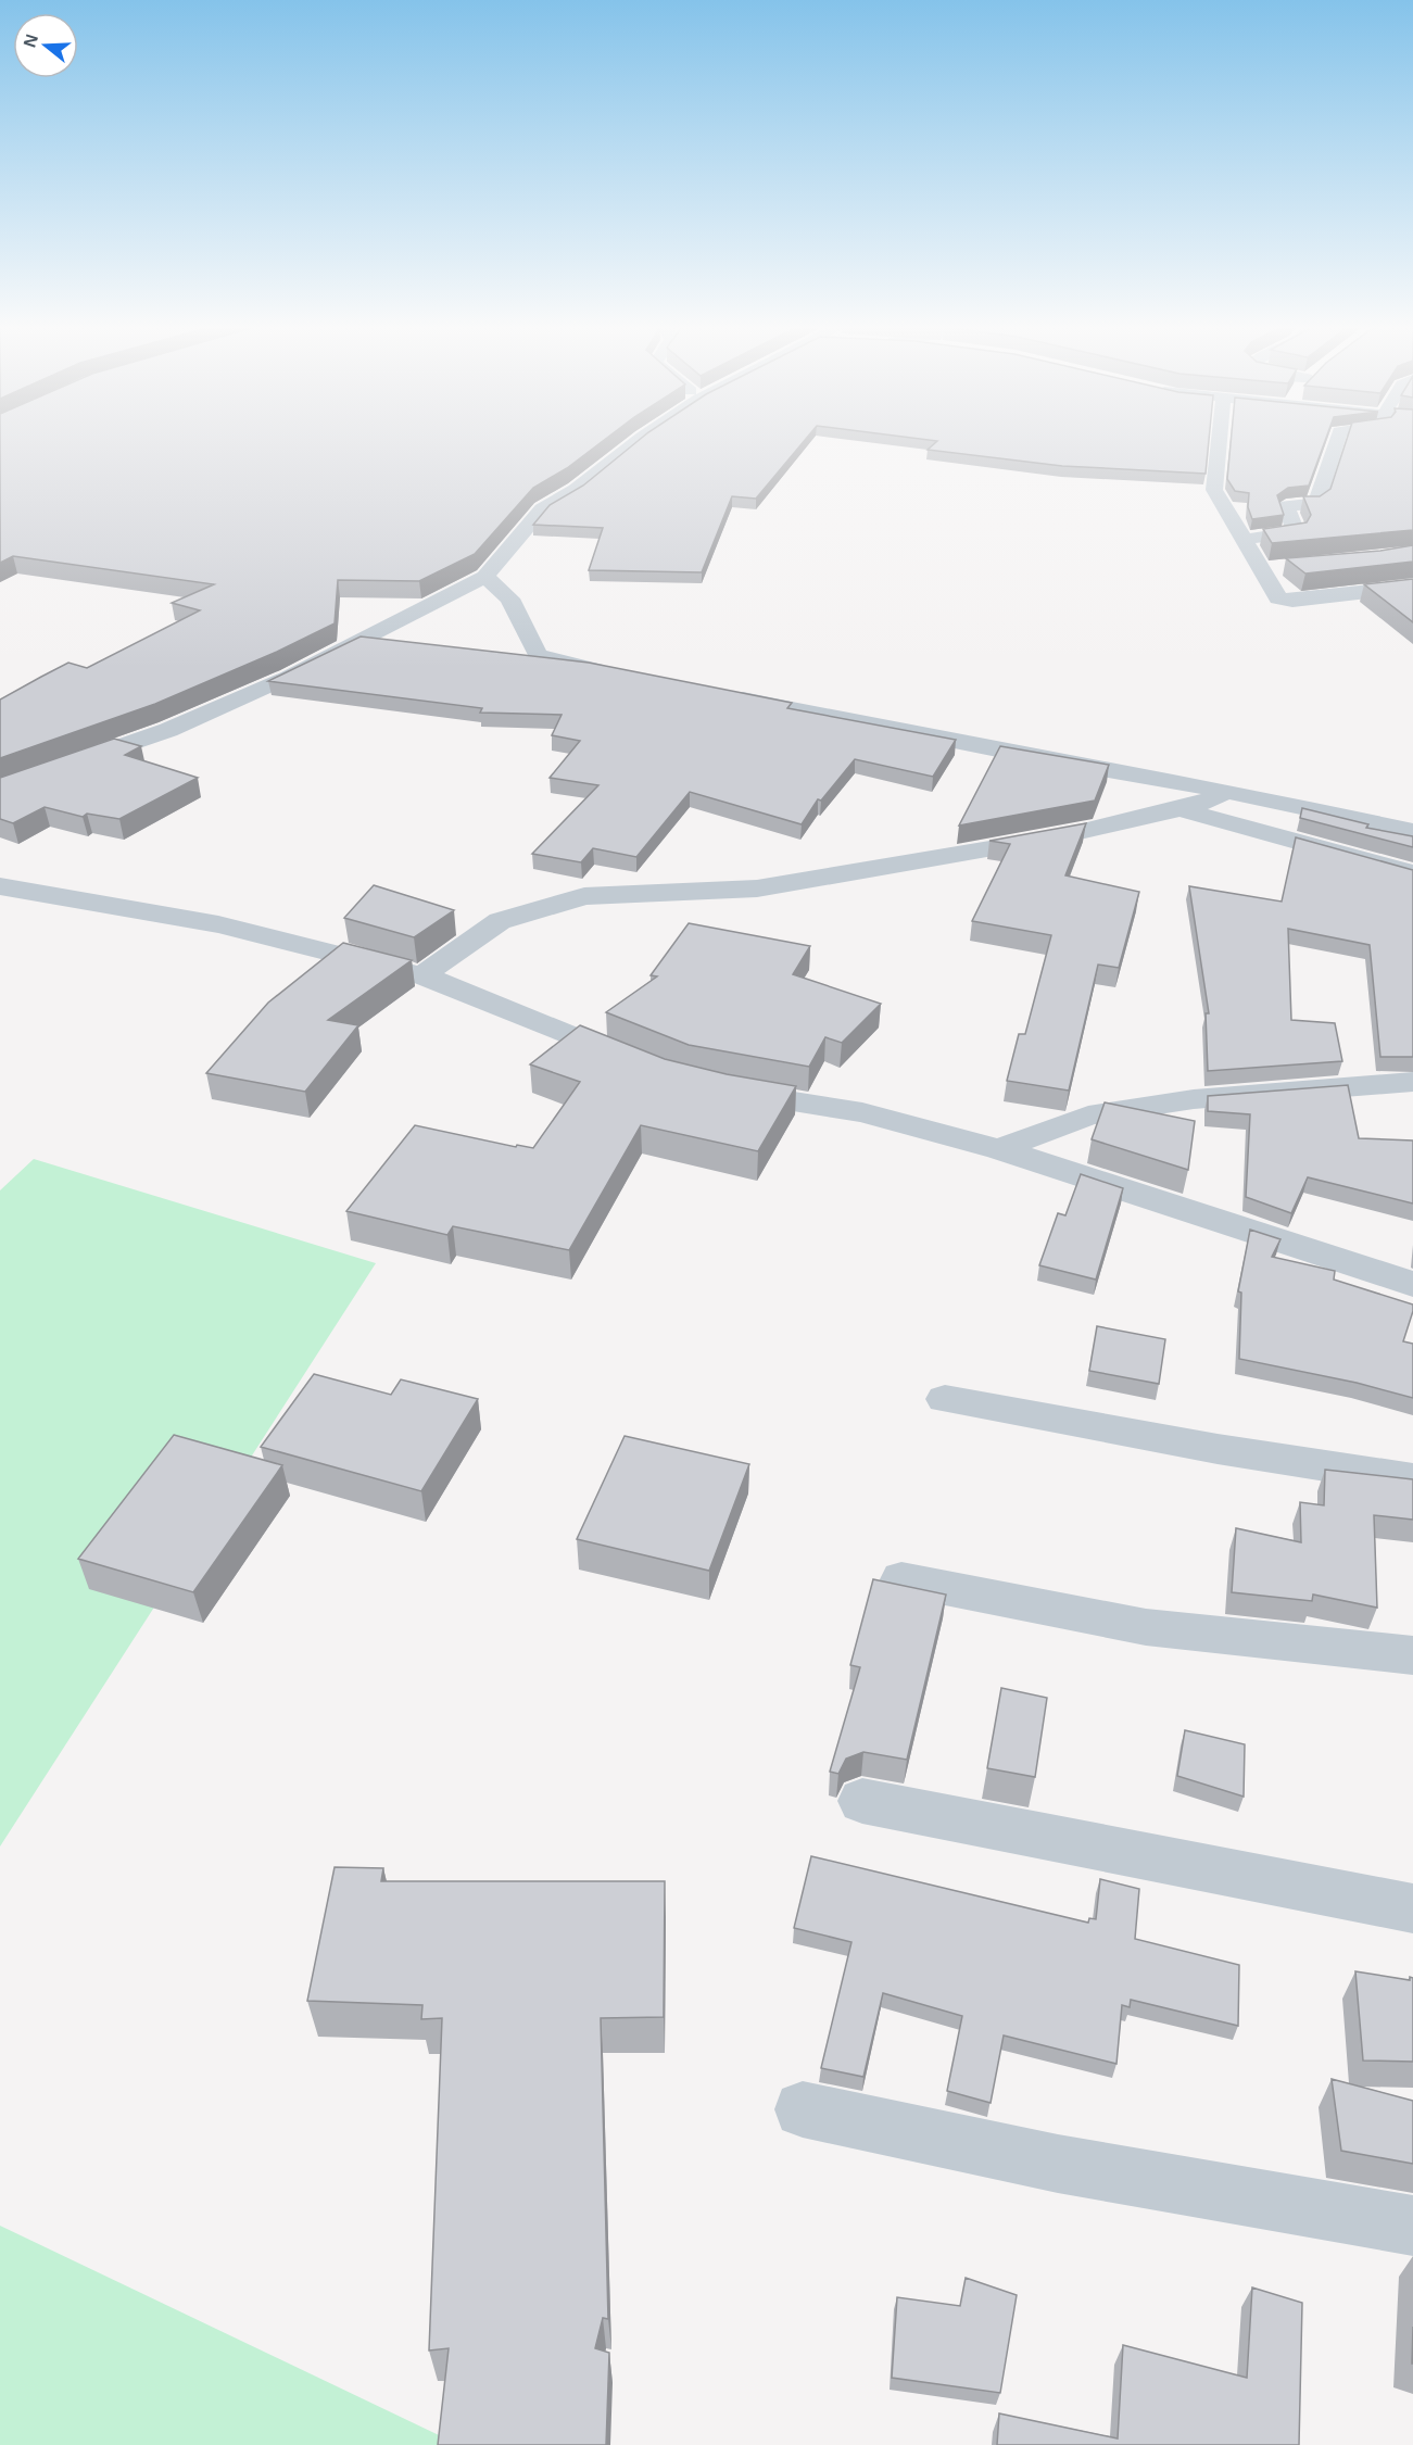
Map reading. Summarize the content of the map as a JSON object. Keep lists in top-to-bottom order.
{
  "north": "left"
}
